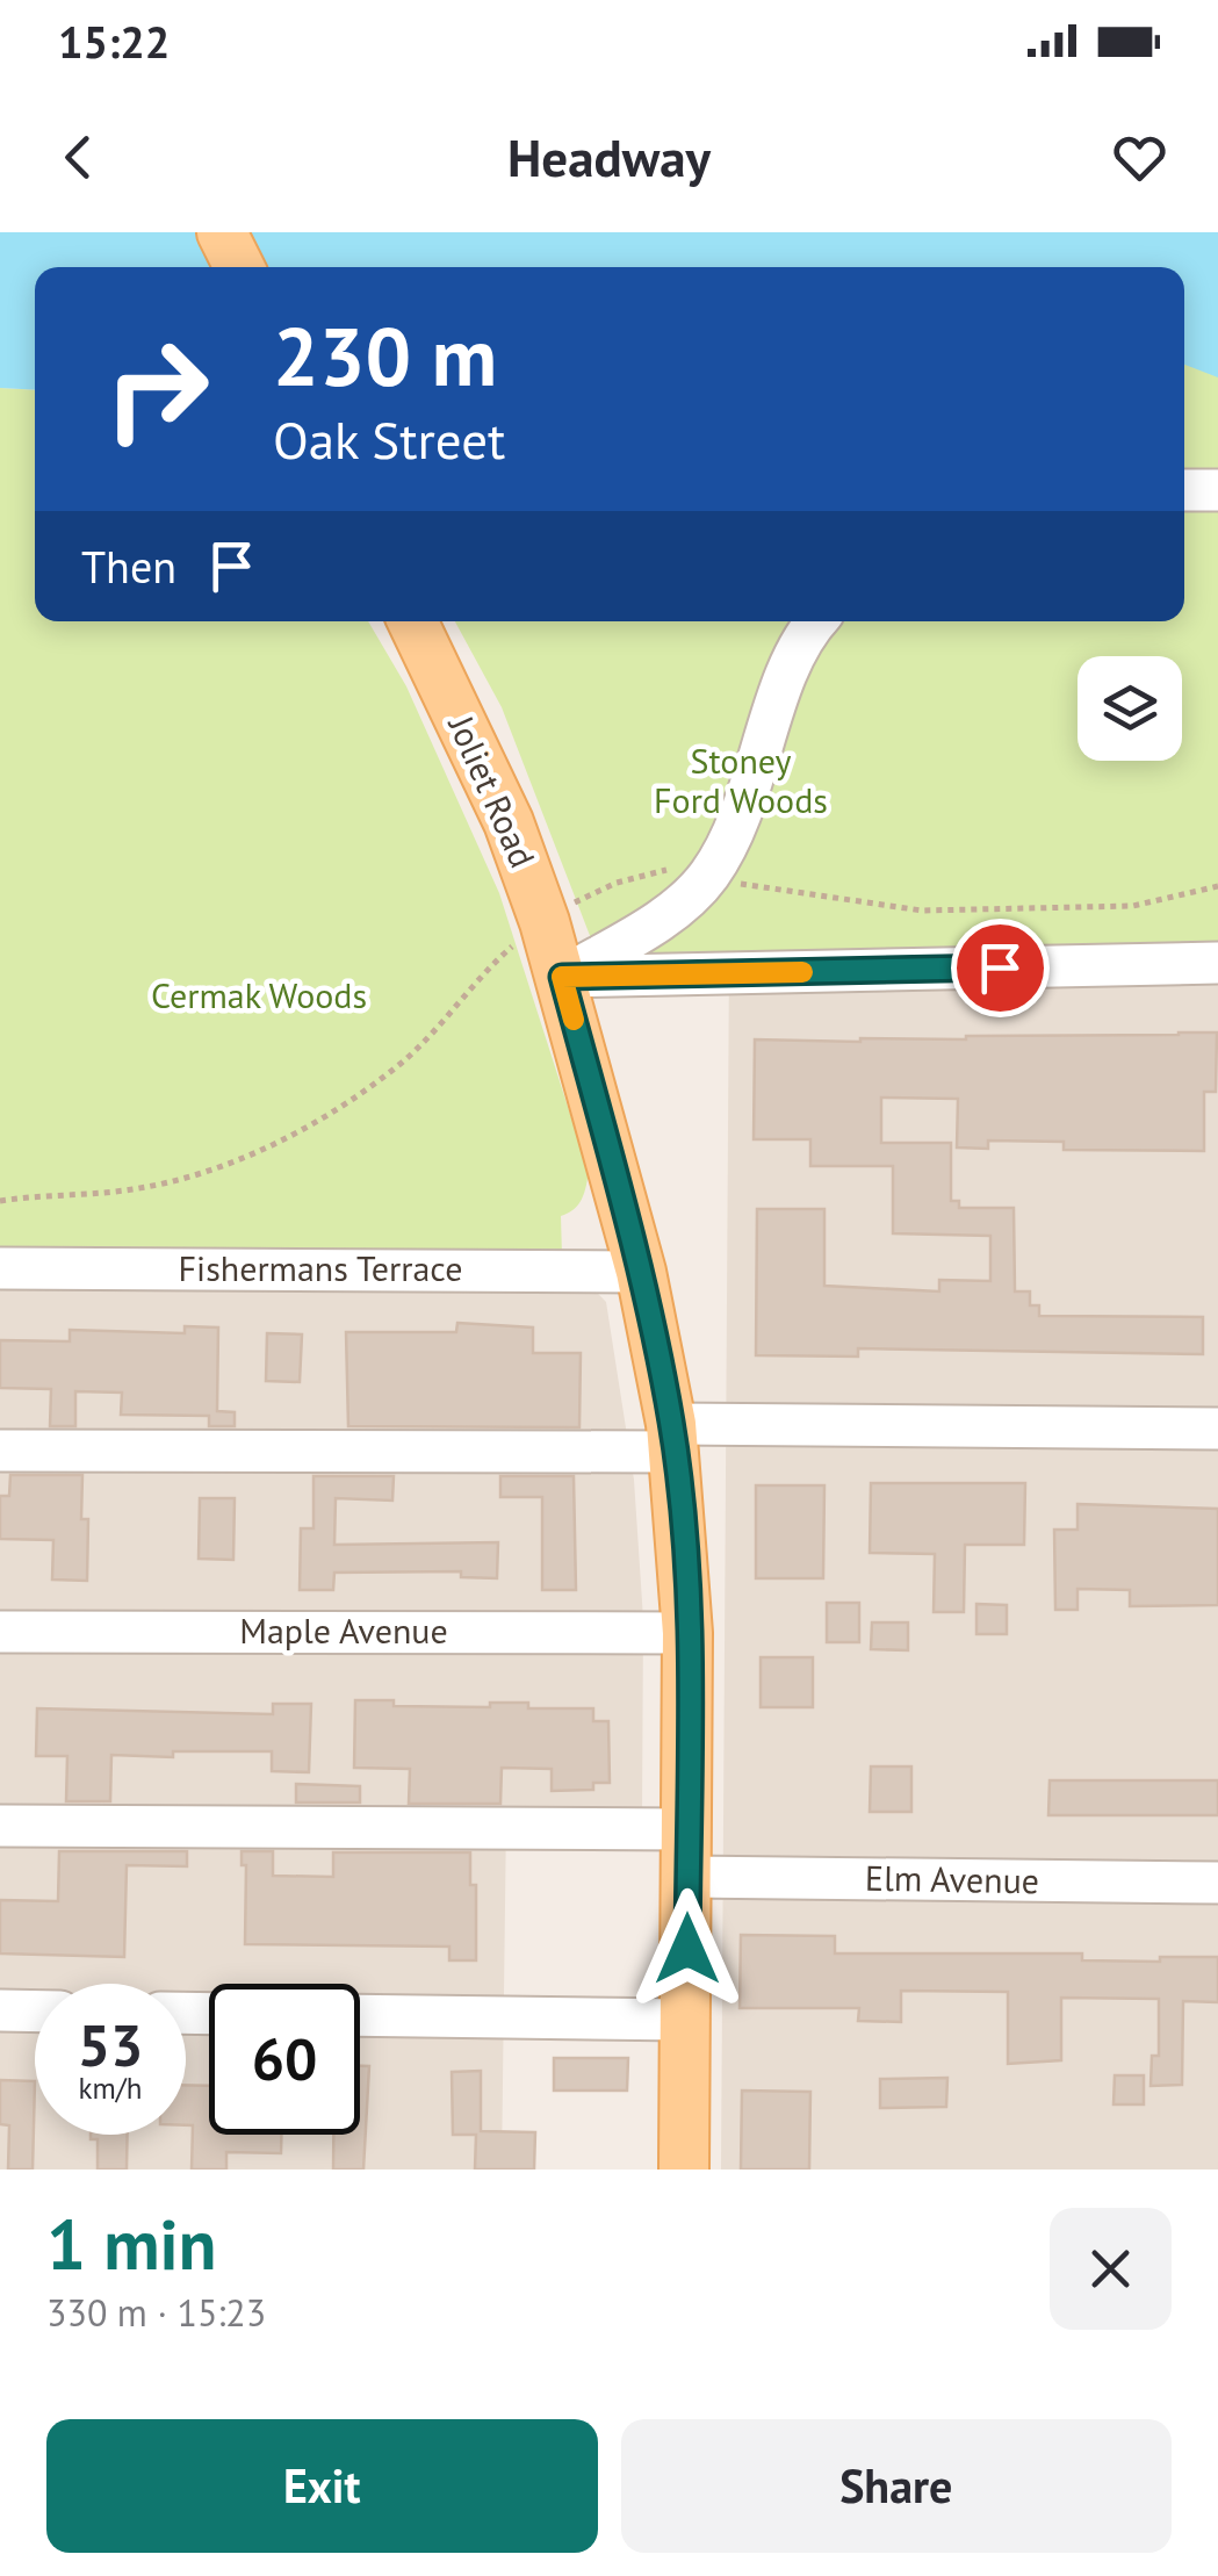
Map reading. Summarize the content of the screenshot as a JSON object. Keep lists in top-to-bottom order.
{
  "streets": {
    "main road": ["Joliet Road"],
    "street": ["Fishermans Terrace", "Maple Avenue", "Elm Avenue"]
  },
  "crossings": [
    ["Joliet Road", "Fishermans Terrace"],
    ["Joliet Road", "Maple Avenue"],
    ["Joliet Road", "Elm Avenue"]
  ],
  "parks": ["Stoney Ford Woods", "Cermak Woods"],
  "page": {
    "status": "15:22",
    "header": "Headway",
    "turn": ["230 m", "Oak Street"],
    "then": "Then",
    "speed": "53 km/h",
    "limit": "60",
    "heading": ["1 min", "330 m · 15:23"],
    "buttons": ["Exit", "Share"]
  }
}
